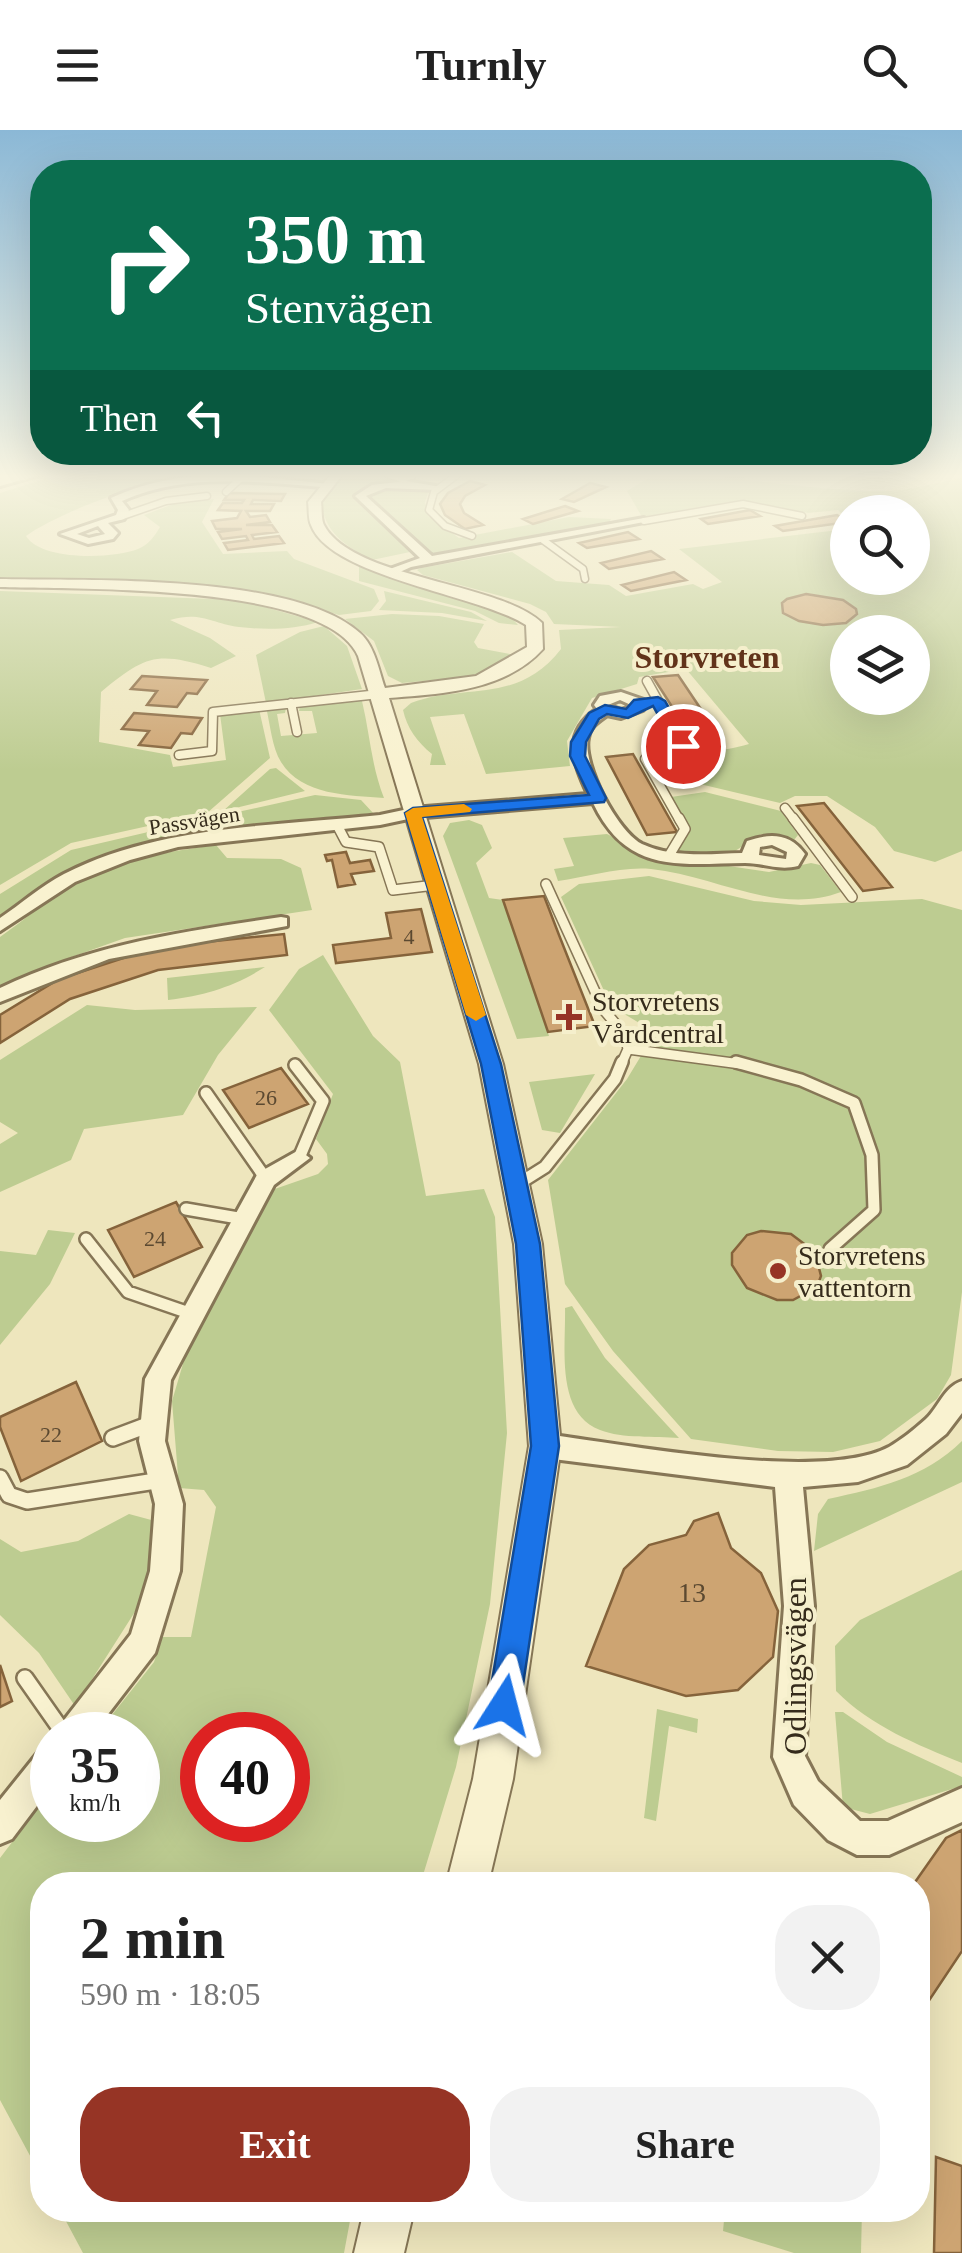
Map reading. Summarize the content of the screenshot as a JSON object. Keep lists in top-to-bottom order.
{
  "streets": {
    "street": ["Passvägen", "Odlingsvägen"]
  },
  "districts": ["Storvreten"],
  "places": {
    "health": ["Storvretens Vårdcentral"],
    "other": ["Storvretens vattentorn"]
  },
  "house_numbers": [
    "4",
    "26",
    "24",
    "22",
    "13"
  ],
  "page": {
    "header": "Turnly",
    "turn": ["350 m", "Stenvägen"],
    "then": "Then",
    "speed": "35 km/h",
    "limit": "40",
    "heading": ["2 min", "590 m · 18:05"],
    "buttons": ["Exit", "Share"]
  }
}
